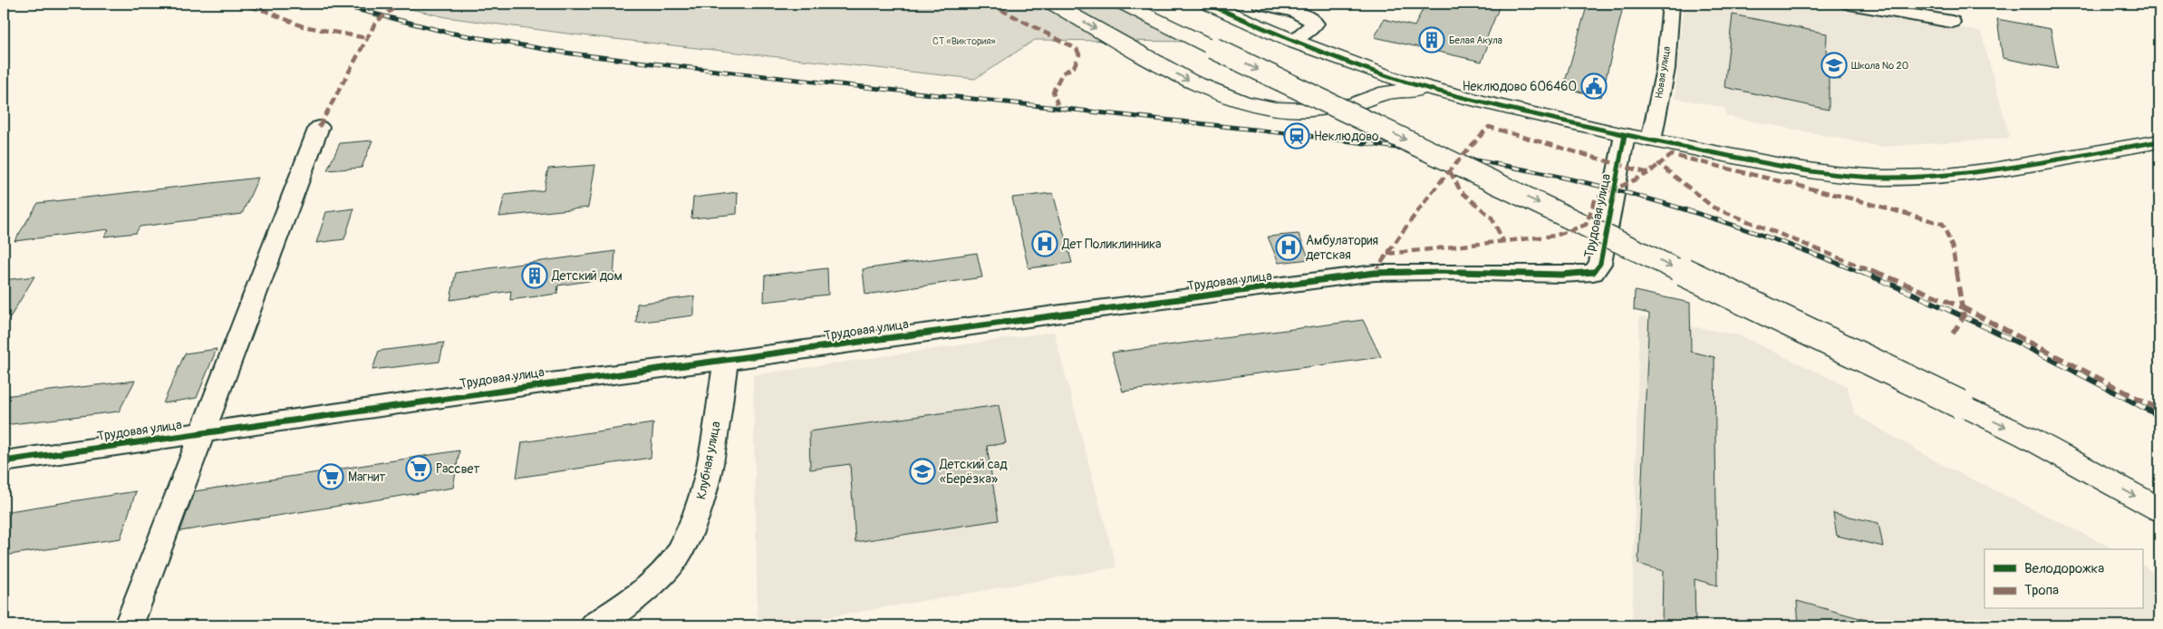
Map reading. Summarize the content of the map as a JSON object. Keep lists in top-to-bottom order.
{
  "streets": {
    "street": ["Новая улица", "Трудовая улица", "Клубная улица"]
  },
  "crossings": [
    ["Трудовая улица", "Клубная улица"]
  ],
  "parks": ["СТ «Виктория»"],
  "places": {
    "building": ["Белая Акула", "Детский дом"],
    "school or university": ["Школа № 20", "Детский сад «Берёзка»"],
    "public building": ["Неклюдово 606460"],
    "station": ["Неклюдово"],
    "hospital": ["Дет Поликлинника", "Амбулатория детская"],
    "supermarket": ["Рассвет", "Магнит"]
  },
  "legend": ["Велодорожка", "Тропа"]
}
